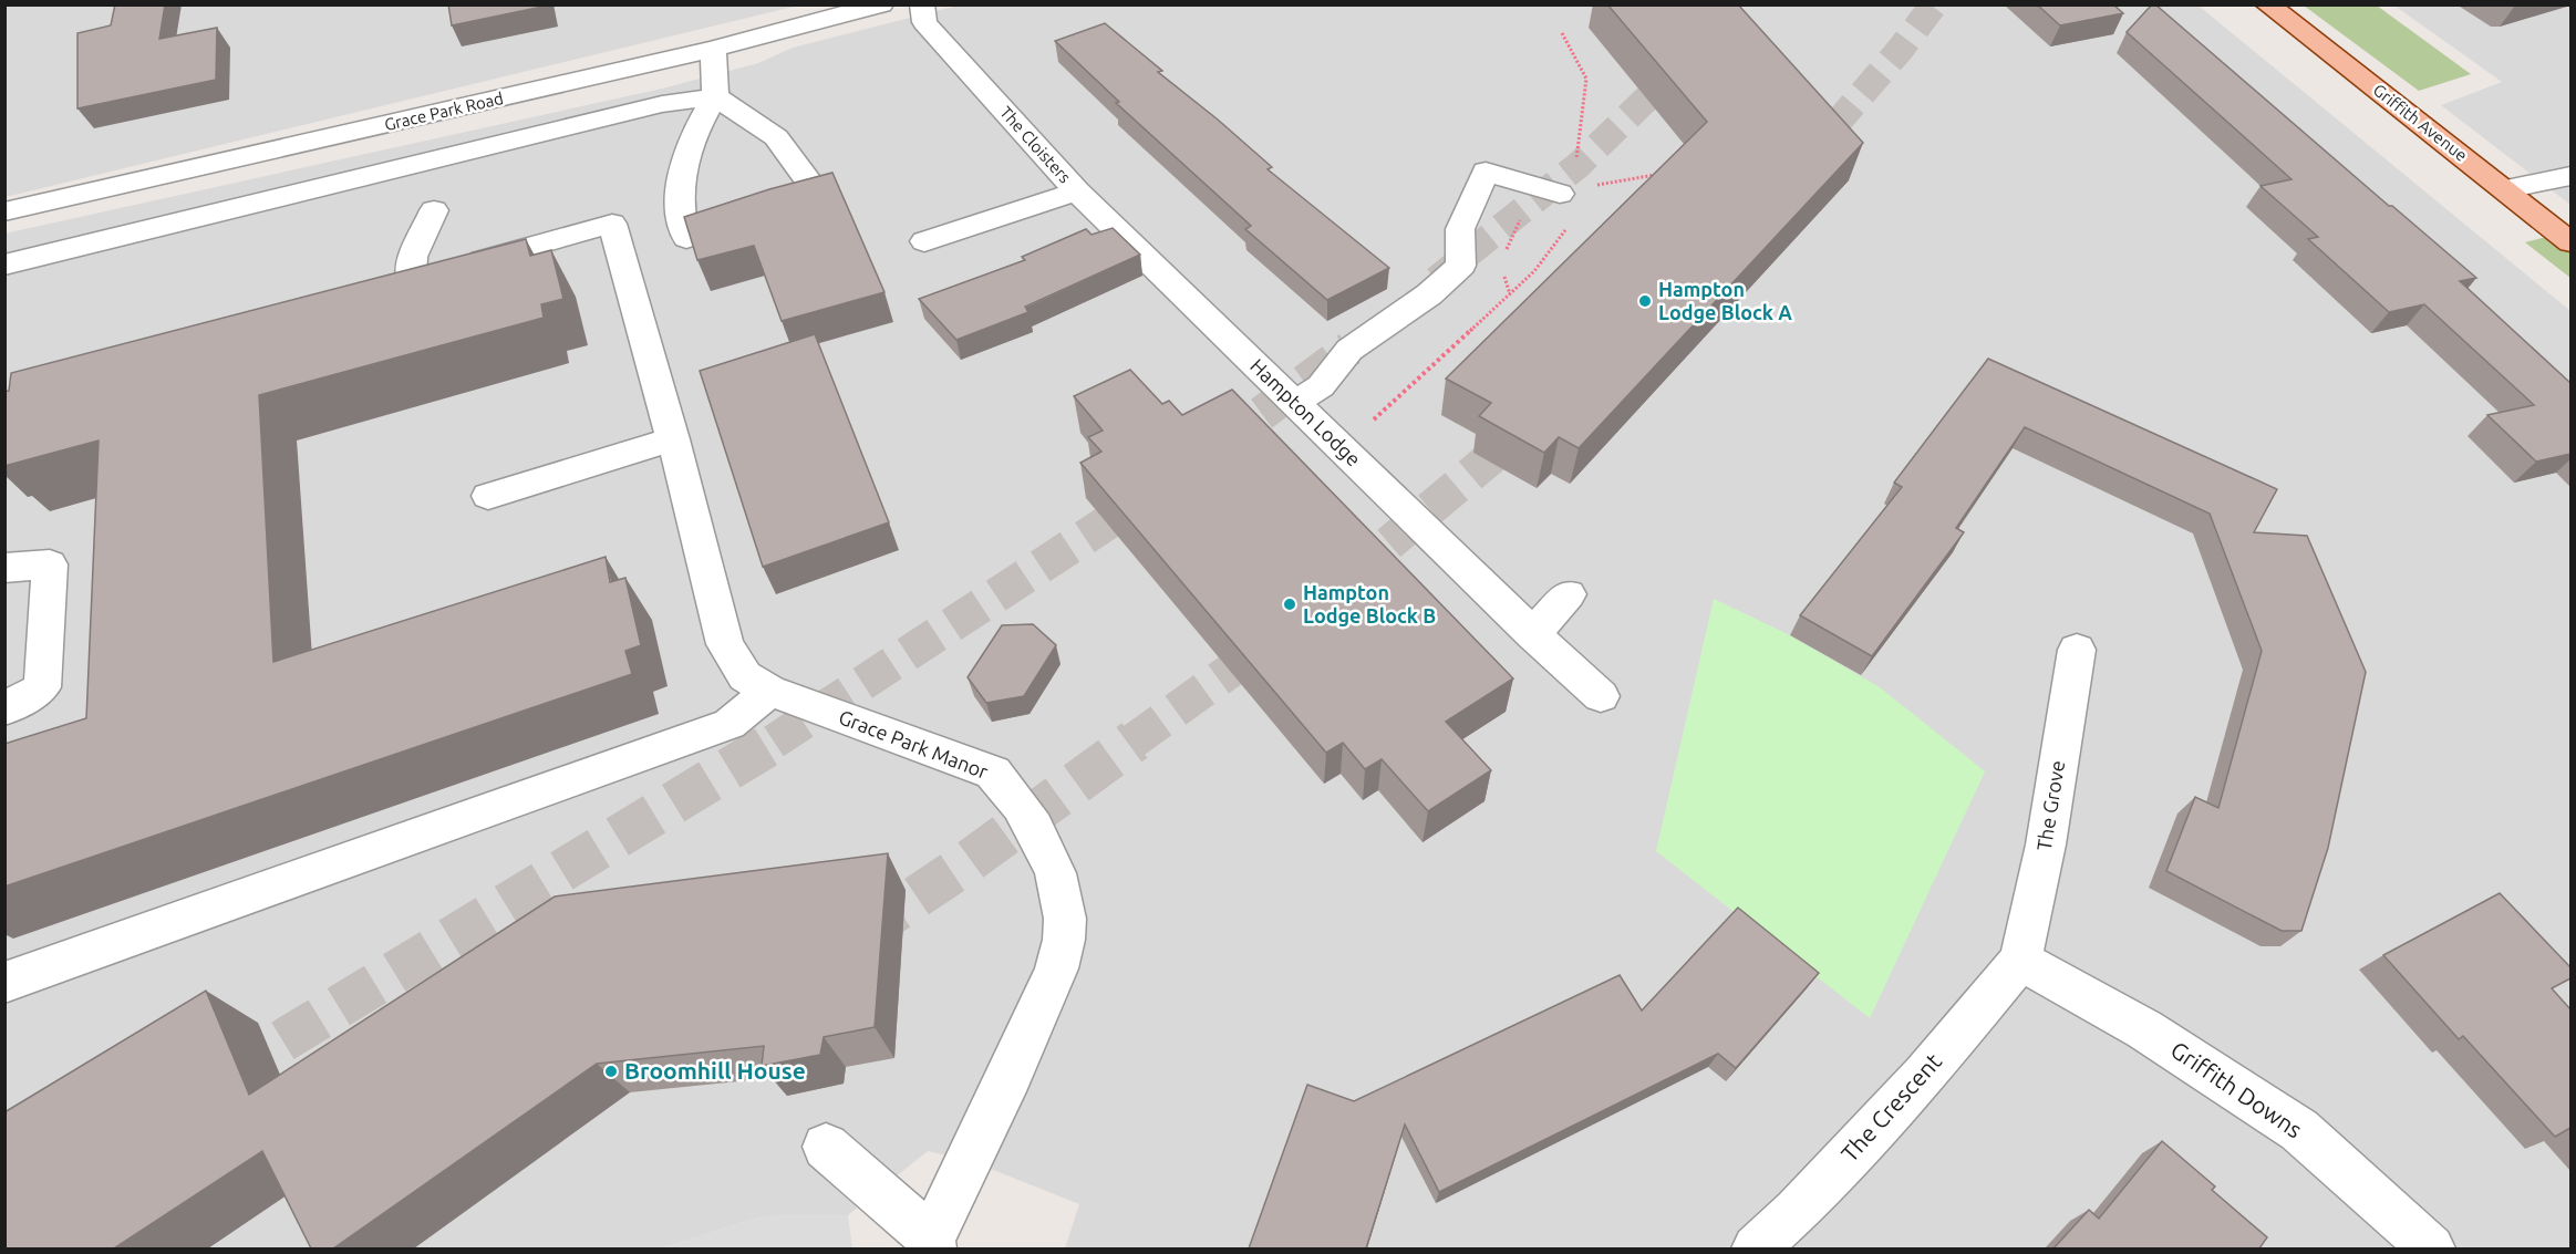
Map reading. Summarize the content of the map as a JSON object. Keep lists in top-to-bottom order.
{
  "streets": {
    "main road": ["Griffith Avenue"],
    "street": [
      "Grace Park Road",
      "The Cloisters",
      "Hampton Lodge",
      "Grace Park Manor",
      "The Grove",
      "Griffith Downs",
      "The Crescent"
    ]
  },
  "crossings": [
    ["The Cloisters", "Hampton Lodge"],
    ["The Grove", "Griffith Downs"],
    ["The Grove", "The Crescent"],
    ["Griffith Downs", "The Crescent"]
  ],
  "places": ["Hampton Lodge Block A", "Hampton Lodge Block B", "Broomhill House"]
}
